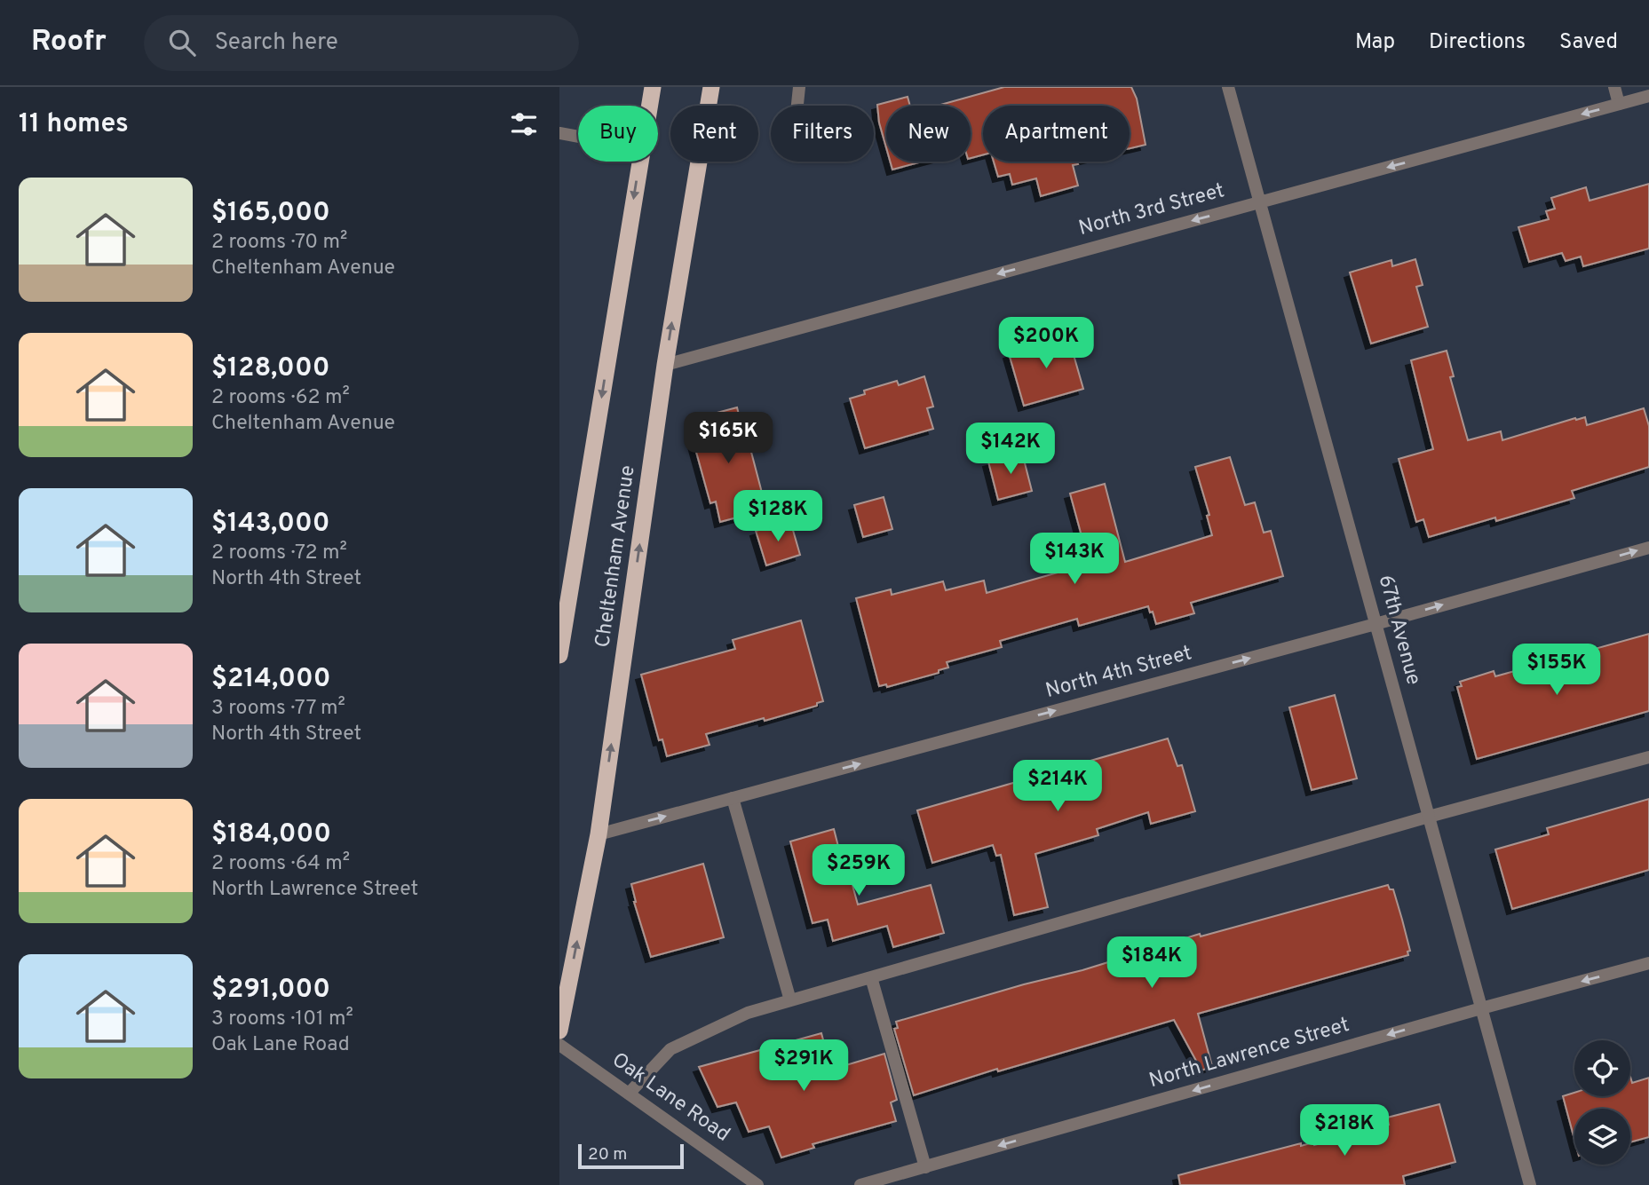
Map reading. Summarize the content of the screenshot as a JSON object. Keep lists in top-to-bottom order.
{
  "streets": {
    "highway": ["Cheltenham Avenue"],
    "street": [
      "North 3rd Street",
      "67th Avenue",
      "North 4th Street",
      "North Lawrence Street",
      "Oak Lane Road"
    ]
  },
  "crossings": [
    ["North 3rd Street", "Cheltenham Avenue"],
    ["North 3rd Street", "67th Avenue"],
    ["Cheltenham Avenue", "North 4th Street"],
    ["67th Avenue", "North 4th Street"],
    ["67th Avenue", "North Lawrence Street"]
  ],
  "one_way": ["North 3rd Street", "North 4th Street", "North Lawrence Street"],
  "scale_bar": "20 m",
  "page": {
    "header": "Roofr",
    "search": "Search here",
    "nav": ["Map", "Directions", "Saved"],
    "heading": "11 homes",
    "chip": [
      "Buy",
      "Rent",
      "Filters",
      "New",
      "Apartment"
    ],
    "list": [
      {
        "name": "$165,000",
        "note": "2 rooms · 70 m² · Cheltenham Avenue"
      },
      {
        "name": "$128,000",
        "note": "2 rooms · 62 m² · Cheltenham Avenue"
      },
      {
        "name": "$143,000",
        "note": "2 rooms · 72 m² · North 4th Street"
      },
      {
        "name": "$214,000",
        "note": "3 rooms · 77 m² · North 4th Street"
      },
      {
        "name": "$184,000",
        "note": "2 rooms · 64 m² · North Lawrence Street"
      },
      {
        "name": "$291,000",
        "note": "3 rooms · 101 m² · Oak Lane Road"
      }
    ],
    "price": [
      "$200K",
      "$165K",
      "$142K",
      "$128K",
      "$143K",
      "$155K",
      "$214K",
      "$259K",
      "$184K",
      "$291K",
      "$218K"
    ],
    "scale": "20 m"
  }
}
